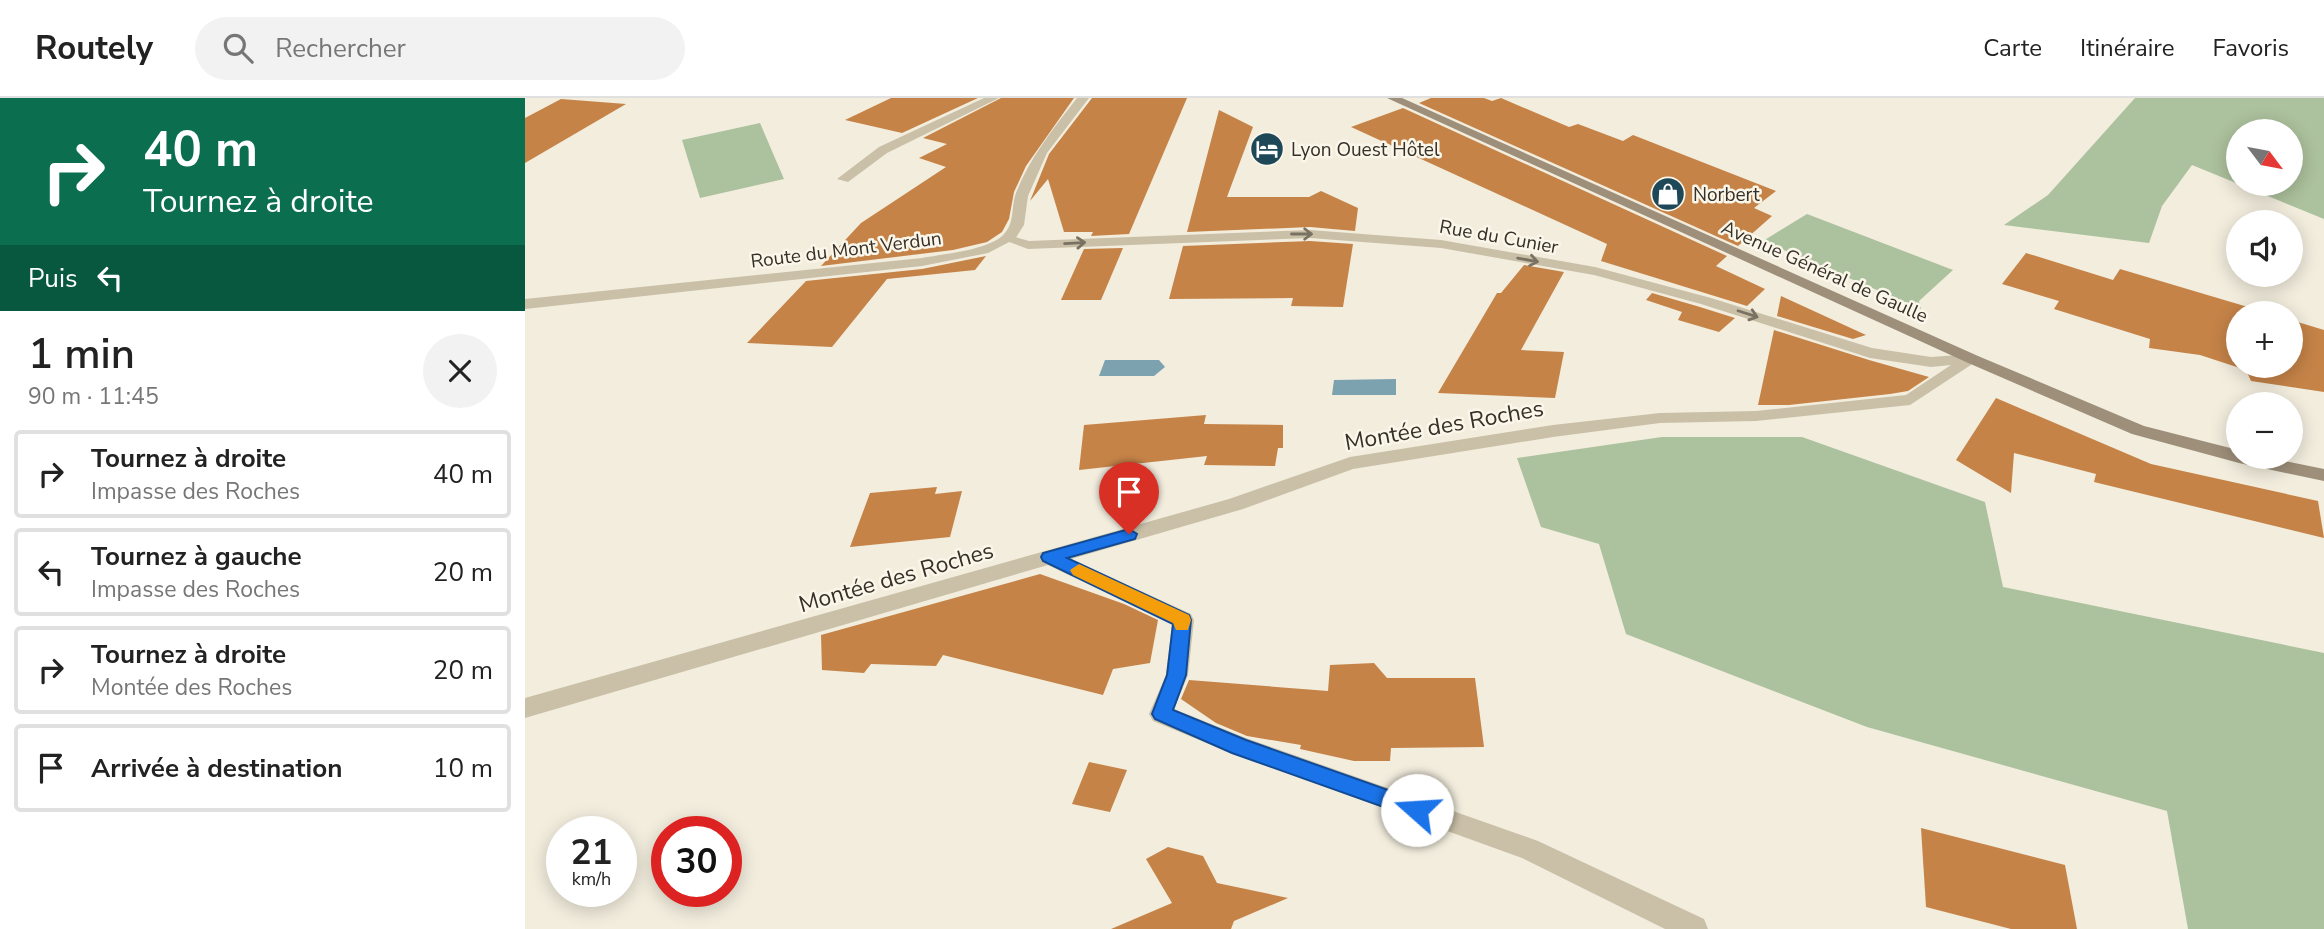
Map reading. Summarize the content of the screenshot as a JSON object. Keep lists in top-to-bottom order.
{
  "streets": {
    "main road": ["Avenue Général de Gaulle"],
    "street": ["Rue du Cunier", "Route du Mont Verdun", "Montée des Roches"]
  },
  "crossings": [
    ["Rue du Cunier", "Route du Mont Verdun"],
    ["Rue du Cunier", "Avenue Général de Gaulle"],
    ["Rue du Cunier", "Montée des Roches"],
    ["Avenue Général de Gaulle", "Montée des Roches"]
  ],
  "one_way": ["Rue du Cunier"],
  "places": {
    "hotel": ["Lyon Ouest Hôtel"],
    "shop": ["Norbert"]
  },
  "north": "bottom right",
  "page": {
    "header": "Routely",
    "search": "Rechercher",
    "nav": ["Carte", "Itinéraire", "Favoris"],
    "turn": ["40 m", "Tournez à droite"],
    "map_buttons": ["+", "−"],
    "then": "Puis",
    "heading": ["1 min", "90 m · 11:45"],
    "list": [
      {
        "name": "Tournez à droite",
        "note": "Impasse des Roches",
        "value": "40 m"
      },
      {
        "name": "Tournez à gauche",
        "note": "Impasse des Roches",
        "value": "20 m"
      },
      {
        "name": "Tournez à droite",
        "note": "Montée des Roches",
        "value": "20 m"
      },
      {
        "name": "Arrivée à destination",
        "value": "10 m"
      }
    ],
    "speed": "21 km/h",
    "limit": "30"
  }
}
